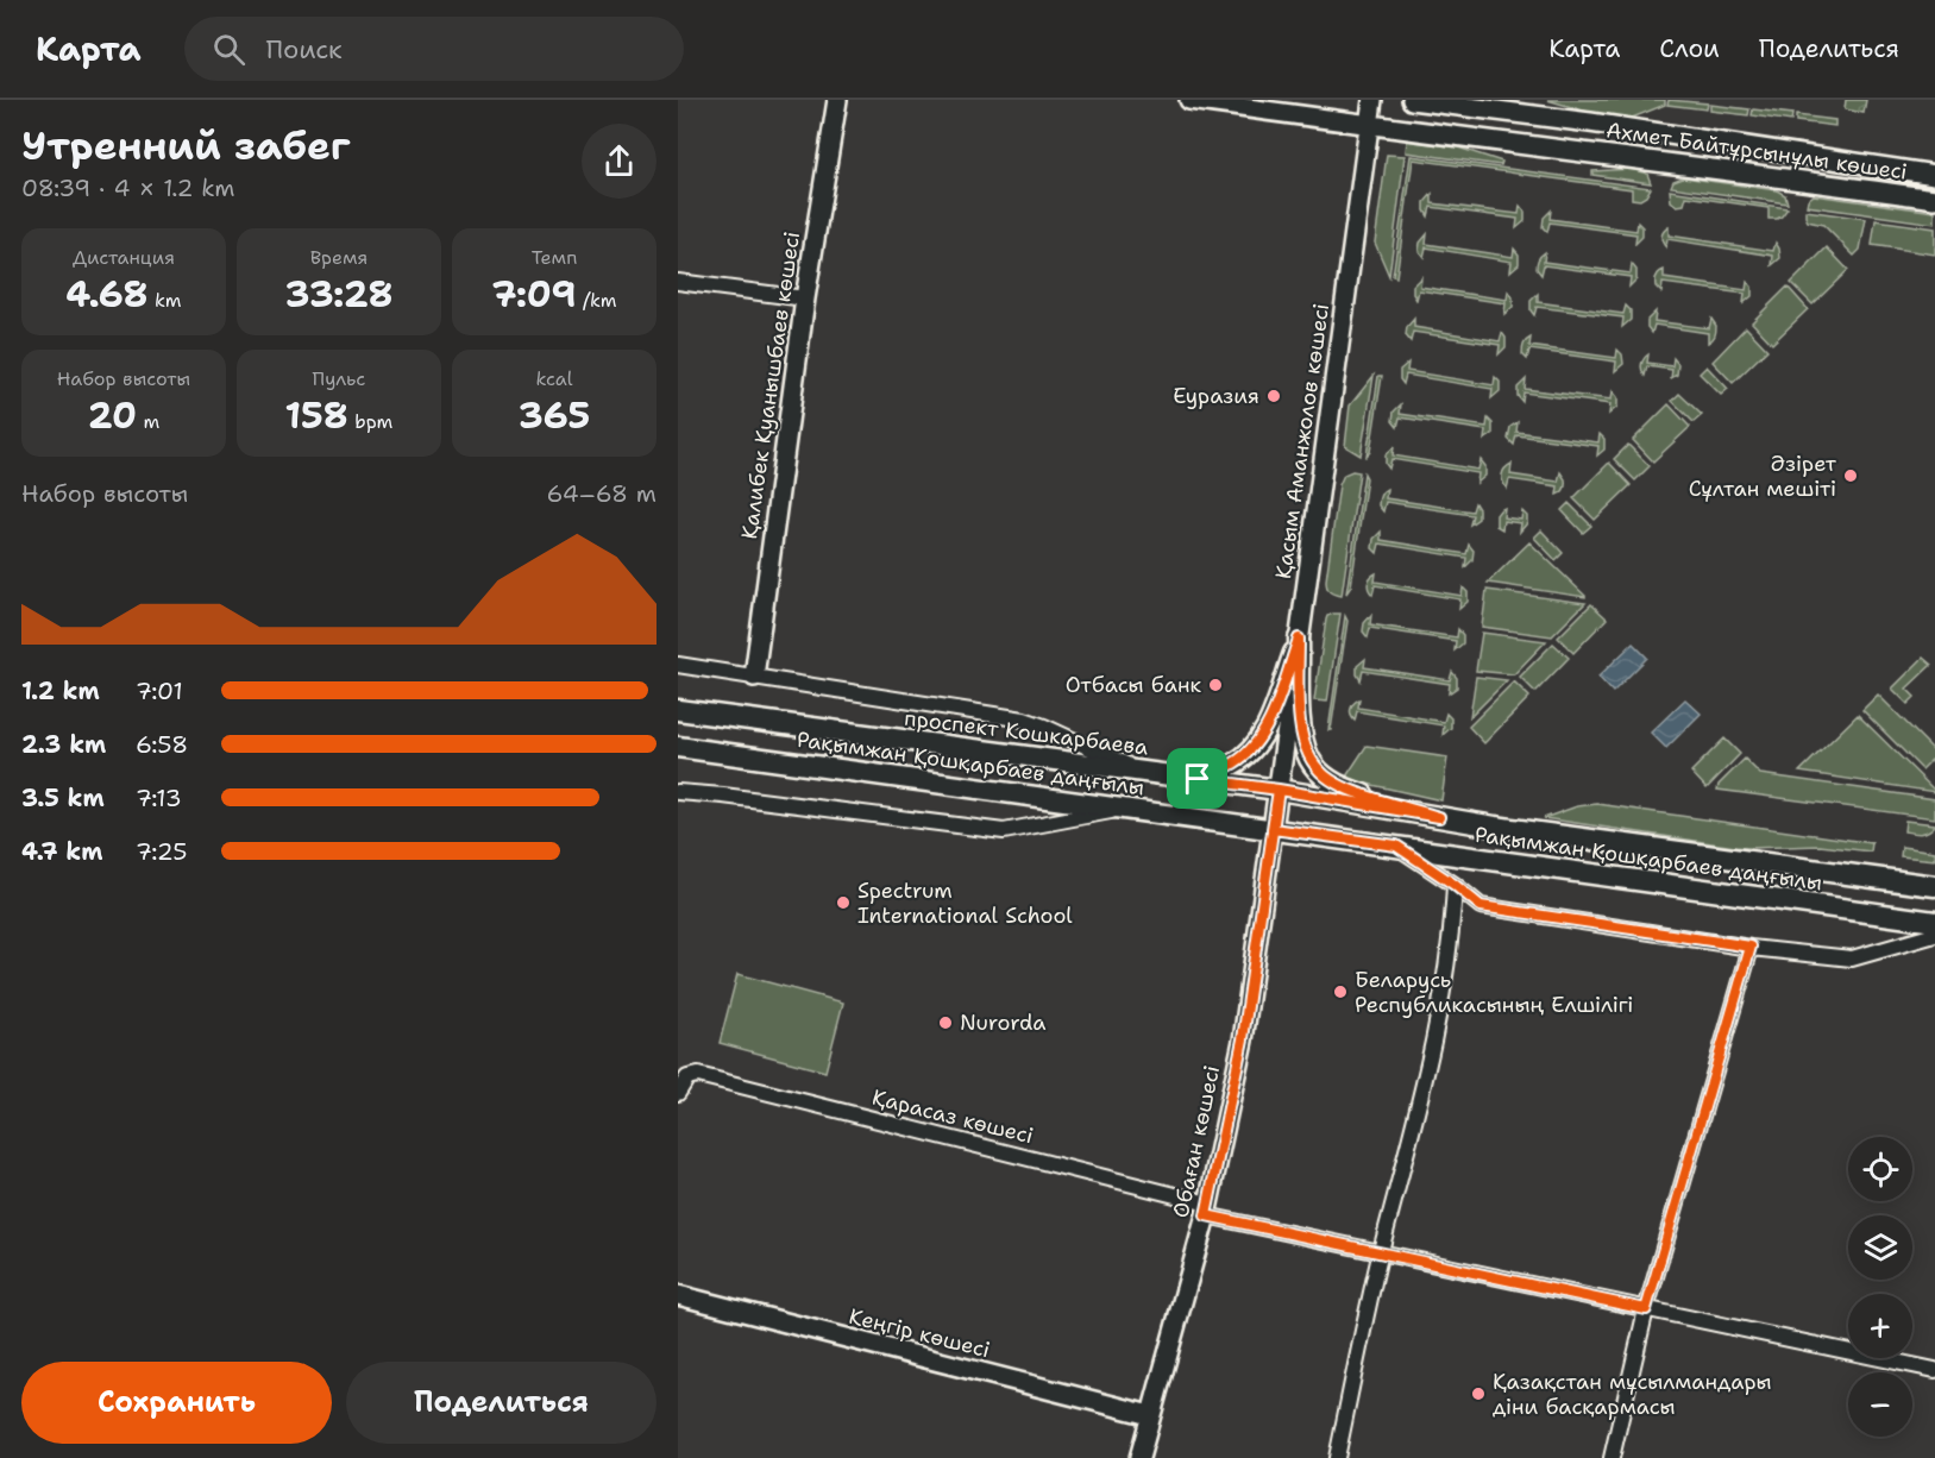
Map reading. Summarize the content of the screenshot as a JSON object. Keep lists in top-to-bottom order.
{
  "streets": {
    "main road": ["проспект Кошкарбаева", "Рақымжан Қошқарбаев даңғылы"],
    "street": [
      "Ахмет Байтұрсынұлы көшесі",
      "Қалибек Қуанышбаев көшесі",
      "Қасым Аманжолов көшесі",
      "Қарасаз көшесі",
      "Обаған көшесі",
      "Кеңгір көшесі"
    ]
  },
  "crossings": [
    ["Ахмет Байтұрсынұлы көшесі", "Қасым Аманжолов көшесі"],
    ["Қасым Аманжолов көшесі", "проспект Кошкарбаева"],
    ["Қасым Аманжолов көшесі", "Обаған көшесі"],
    ["проспект Кошкарбаева", "Рақымжан Қошқарбаев даңғылы"],
    ["проспект Кошкарбаева", "Обаған көшесі"],
    ["Рақымжан Қошқарбаев даңғылы", "Обаған көшесі"],
    ["Қарасаз көшесі", "Обаған көшесі"],
    ["Обаған көшесі", "Кеңгір көшесі"]
  ],
  "places": [
    "Еуразия",
    "Әзірет Сұлтан мешіті",
    "Отбасы банк",
    "Spectrum International School",
    "Беларусь Республикасының Елшілігі",
    "Nurorda",
    "Қазақстан мұсылмандары діни басқармасы"
  ],
  "page": {
    "header": "Карта",
    "search": "Поиск",
    "nav": ["Карта", "Слои", "Поделиться"],
    "heading": ["Утренний забег", "08:39 · 4 × 1.2 km"],
    "stats": [
      ["Дистанция", "4.68 km"],
      ["Время", "33:28"],
      ["Темп", "7:09 /km"],
      ["Набор высоты", "20 m"],
      ["Пульс", "158 bpm"],
      ["kcal", "365"]
    ],
    "chart": ["Набор высоты", "64–68 m"],
    "list": [
      {
        "name": "1.2 km",
        "note": "7:01"
      },
      {
        "name": "2.3 km",
        "note": "6:58"
      },
      {
        "name": "3.5 km",
        "note": "7:13"
      },
      {
        "name": "4.7 km",
        "note": "7:25"
      }
    ],
    "map_buttons": ["+", "−"],
    "buttons": ["Сохранить", "Поделиться"]
  }
}
